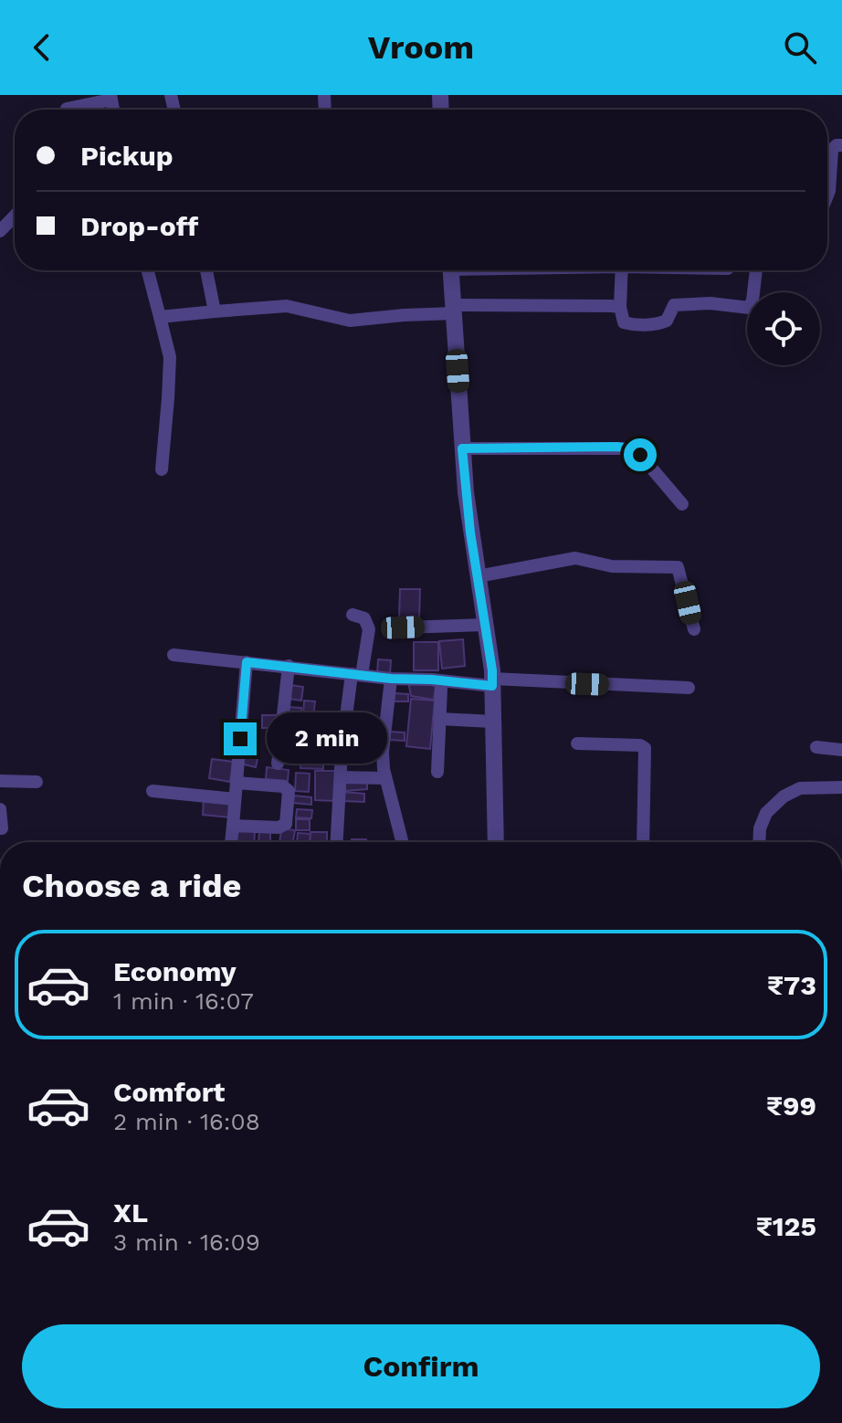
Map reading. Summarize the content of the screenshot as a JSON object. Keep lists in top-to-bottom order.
{
  "page": {
    "header": "Vroom",
    "banner": ["Pickup", "Drop-off"],
    "bubble": "2 min",
    "heading": "Choose a ride",
    "list": [
      {
        "name": "Economy",
        "note": "1 min · 16:07",
        "value": "₹73"
      },
      {
        "name": "Comfort",
        "note": "2 min · 16:08",
        "value": "₹99"
      },
      {
        "name": "XL",
        "note": "3 min · 16:09",
        "value": "₹125"
      }
    ],
    "buttons": "Confirm"
  }
}
